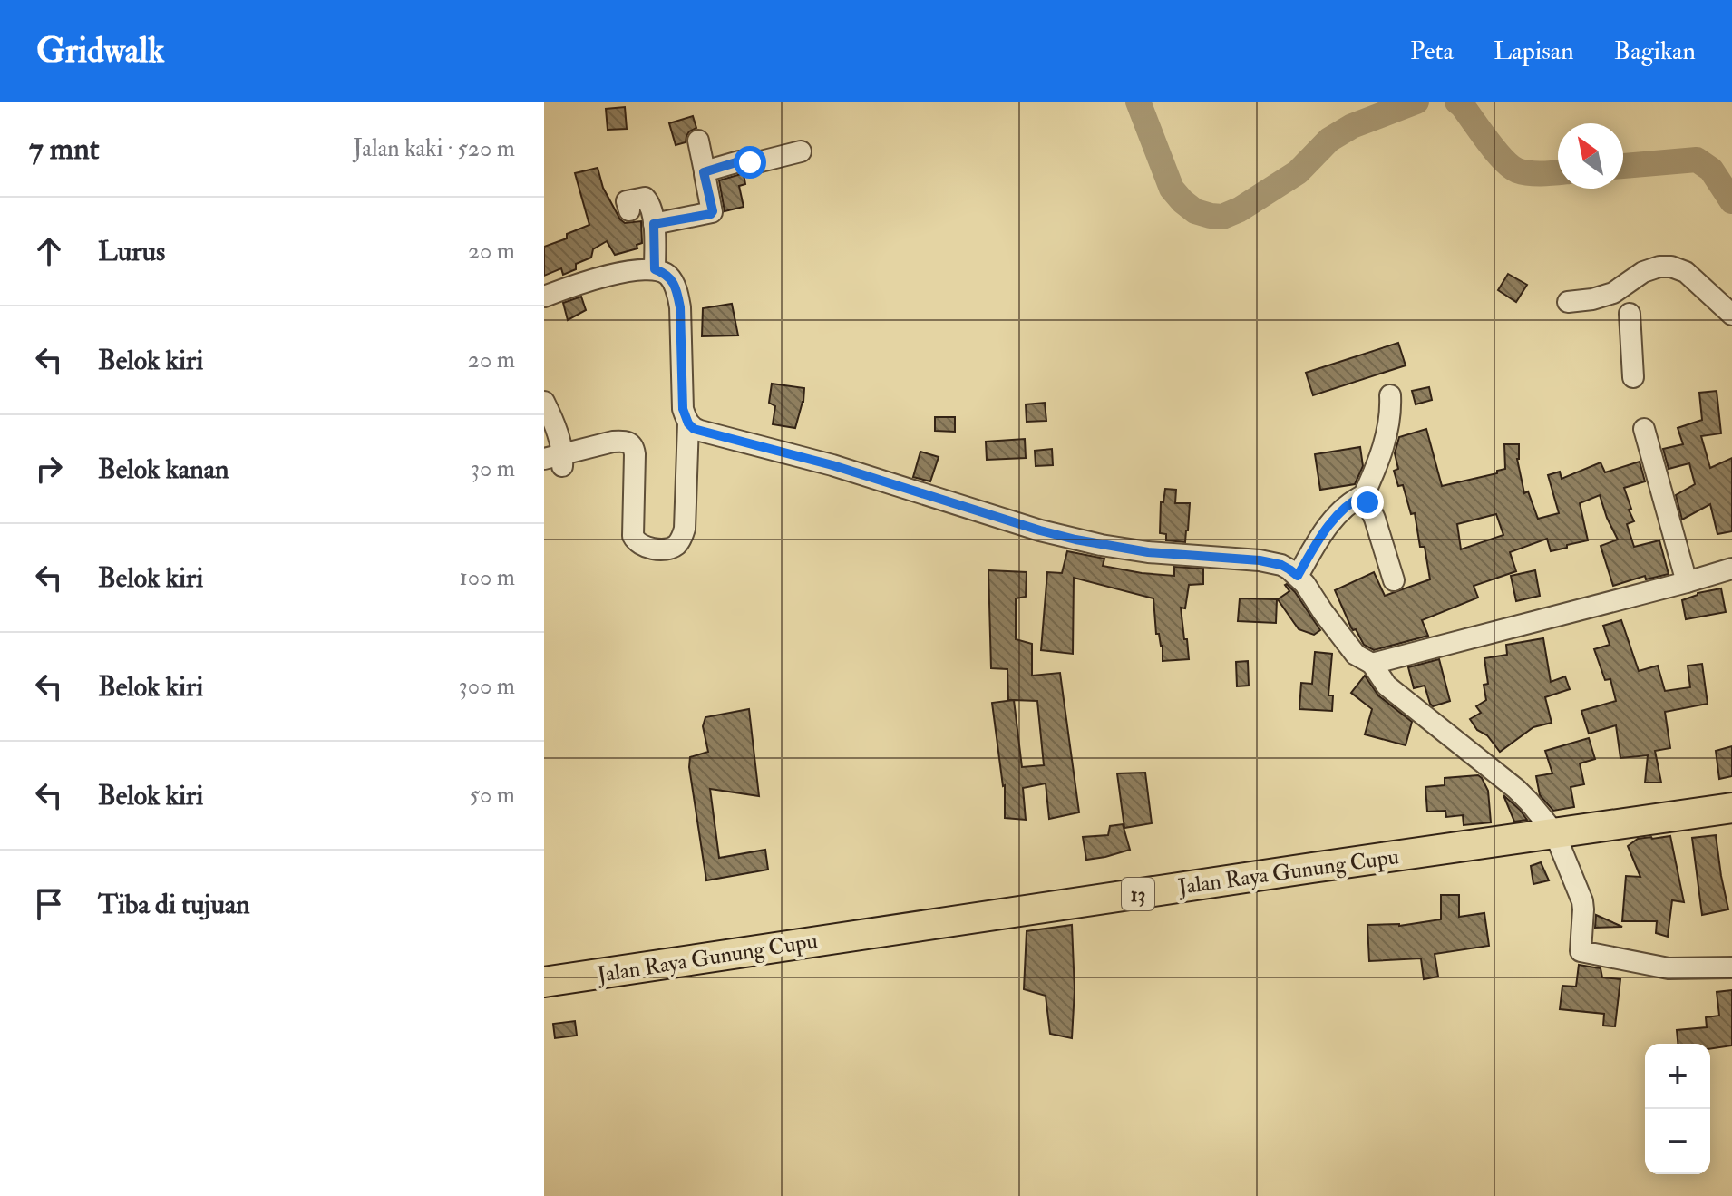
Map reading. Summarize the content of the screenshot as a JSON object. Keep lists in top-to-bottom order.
{
  "streets": {
    "highway": ["Jalan Raya Gunung Cupu", "13"]
  },
  "north": "top left",
  "page": {
    "header": "Gridwalk",
    "nav": ["Peta", "Lapisan", "Bagikan"],
    "heading": ["7 mnt", "Jalan kaki · 520 m"],
    "list": [
      ["Lurus", "20 m"],
      ["Belok kiri", "20 m"],
      ["Belok kanan", "30 m"],
      ["Belok kiri", "100 m"],
      ["Belok kiri", "300 m"],
      ["Belok kiri", "50 m"],
      "Tiba di tujuan"
    ],
    "map_buttons": ["+", "−"]
  }
}
